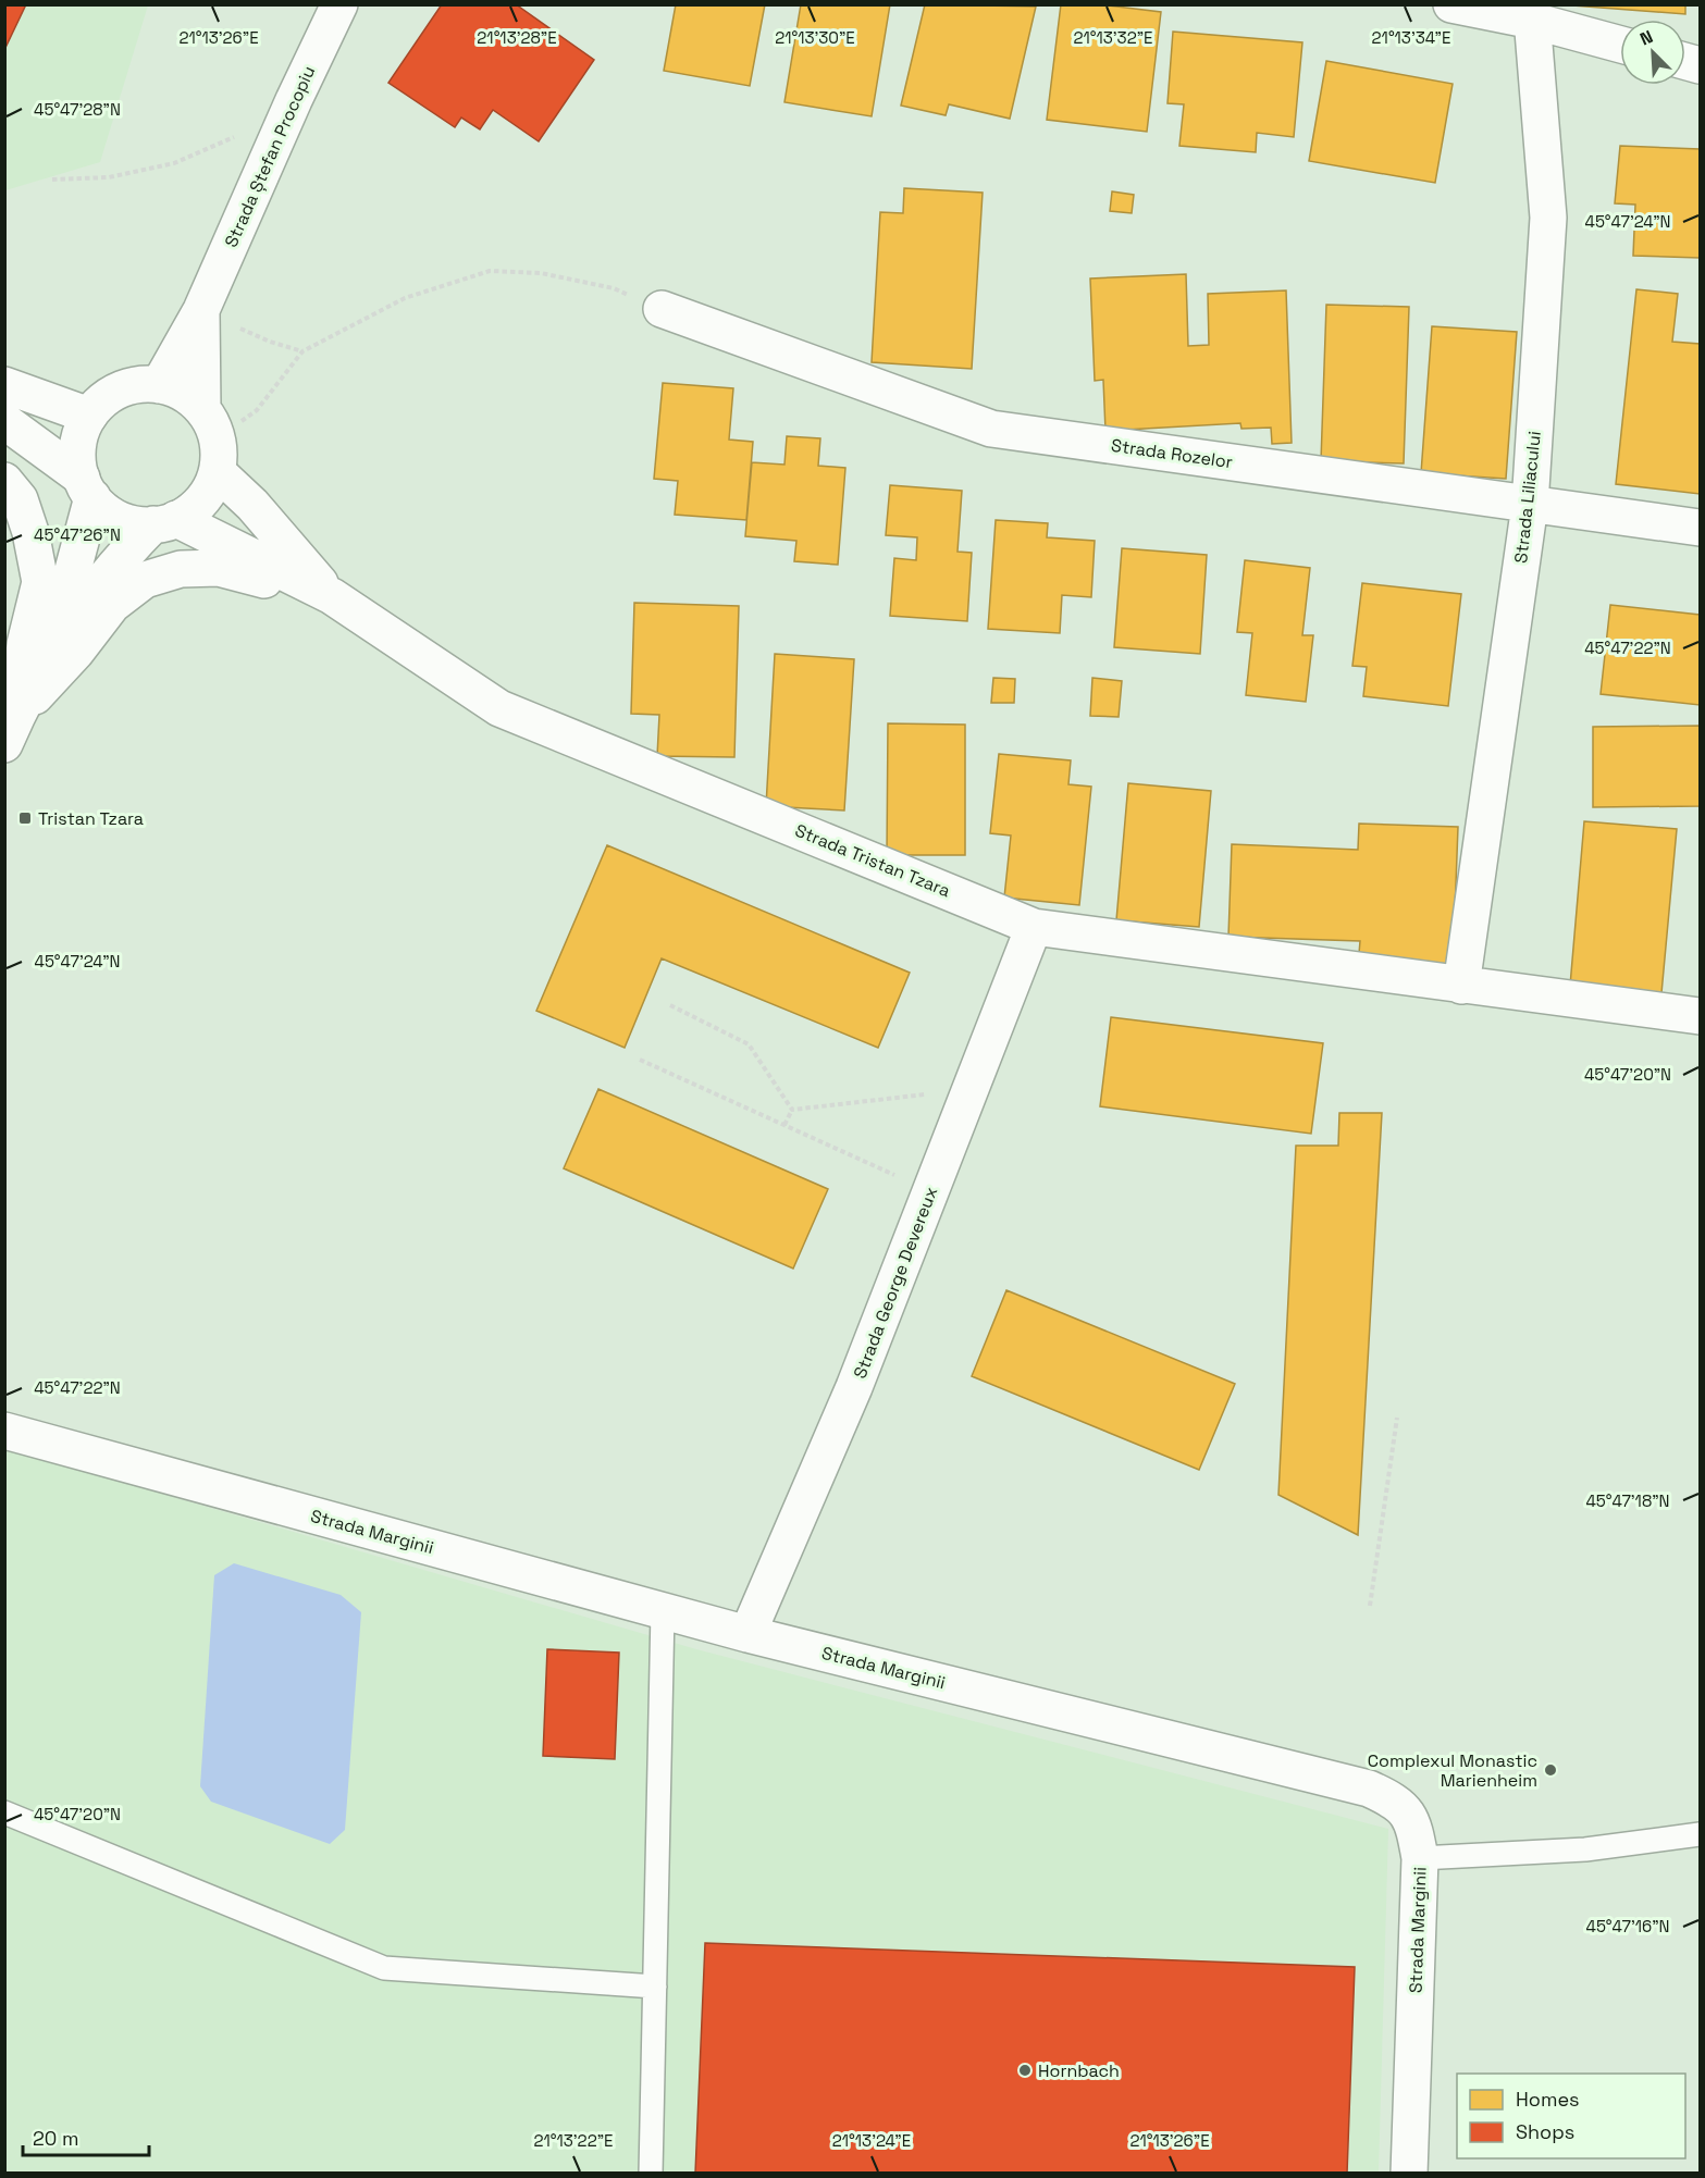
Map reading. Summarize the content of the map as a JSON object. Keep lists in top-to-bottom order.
{
  "streets": {
    "street": [
      "Strada Ștefan Procopiu",
      "Strada Rozelor",
      "Strada Liliacului",
      "Strada Tristan Tzara",
      "Strada George Devereux",
      "Strada Marginii"
    ]
  },
  "crossings": [
    ["Strada Ștefan Procopiu", "Strada Tristan Tzara"],
    ["Strada Rozelor", "Strada Liliacului"],
    ["Strada Liliacului", "Strada Tristan Tzara"],
    ["Strada Tristan Tzara", "Strada George Devereux"],
    ["Strada George Devereux", "Strada Marginii"]
  ],
  "places": {
    "transit": ["Tristan Tzara"],
    "other": ["Complexul Monastic Marienheim", "Hornbach"]
  },
  "legend": ["Homes", "Shops"],
  "scale_bar": "20 m",
  "north": "top left",
  "coordinates": [
    "21°13'26\"E",
    "21°13'34\"E",
    "21°13'28\"E",
    "21°13'30\"E",
    "21°13'32\"E",
    "45°47'28\"N",
    "45°47'24\"N",
    "45°47'26\"N",
    "45°47'22\"N",
    "45°47'20\"N",
    "45°47'18\"N",
    "45°47'16\"N",
    "21°13'22\"E",
    "21°13'24\"E"
  ]
}
